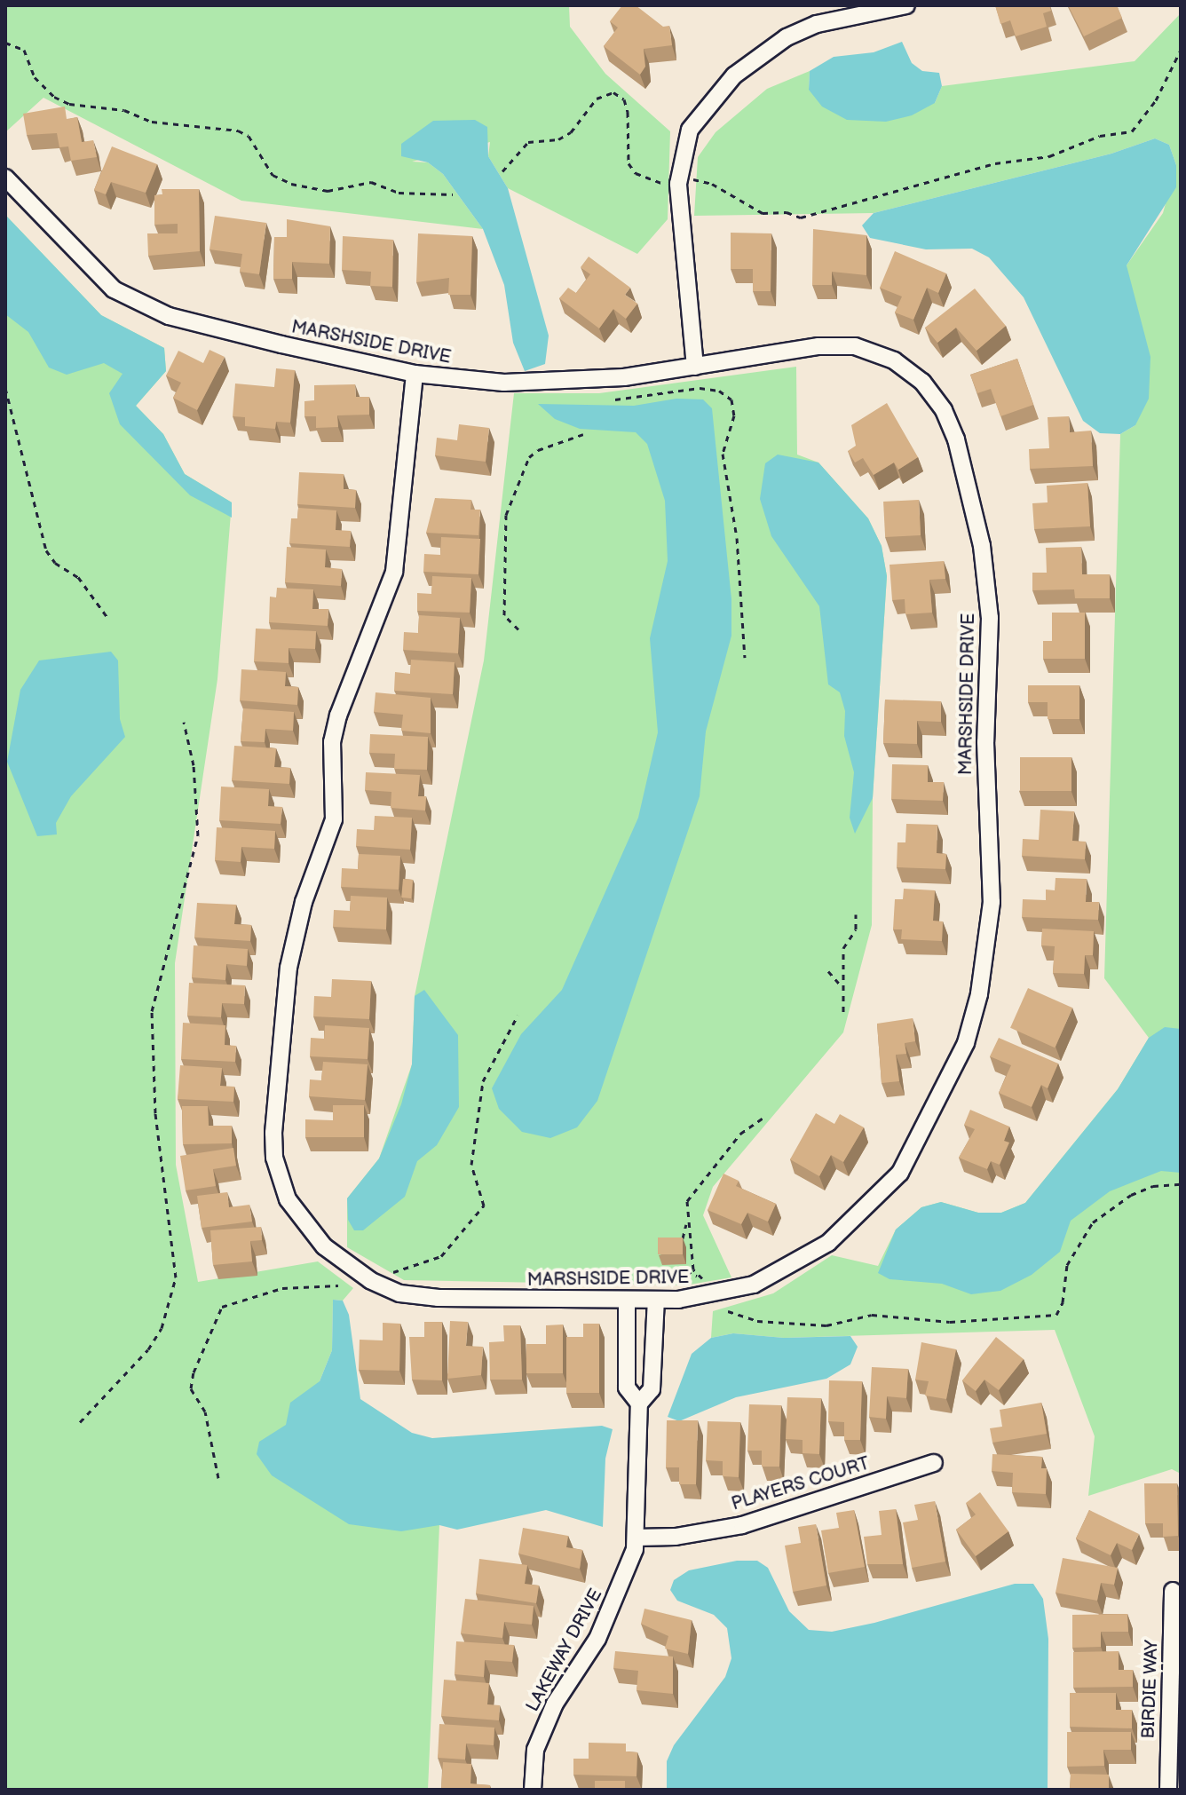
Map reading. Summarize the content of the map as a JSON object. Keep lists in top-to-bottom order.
{
  "streets": {
    "street": [
      "MARSHSIDE DRIVE",
      "PLAYERS COURT",
      "LAKEWAY DRIVE",
      "BIRDIE WAY"
    ]
  },
  "crossings": [
    ["MARSHSIDE DRIVE", "LAKEWAY DRIVE"],
    ["PLAYERS COURT", "LAKEWAY DRIVE"]
  ]
}
